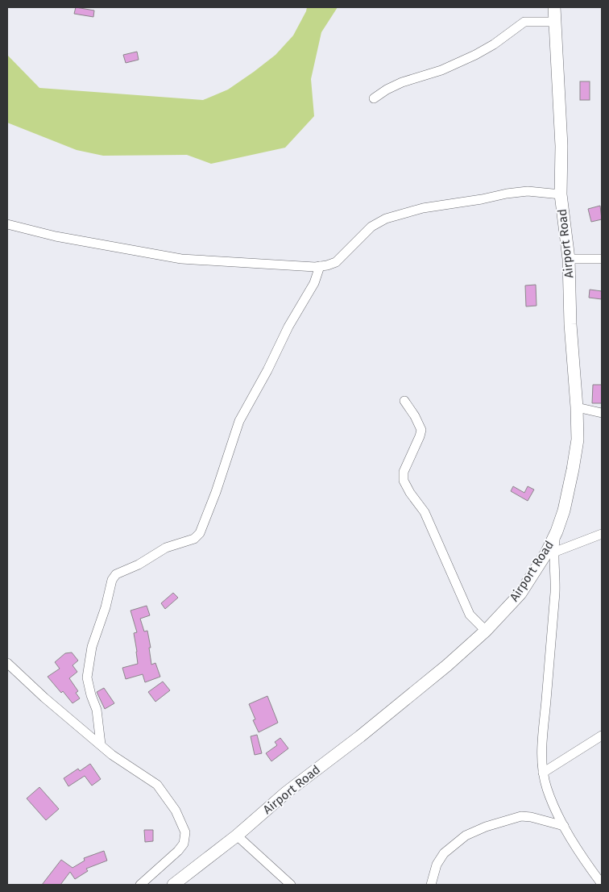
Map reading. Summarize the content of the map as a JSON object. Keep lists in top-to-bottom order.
{
  "streets": {
    "main road": ["Airport Road"]
  }
}
